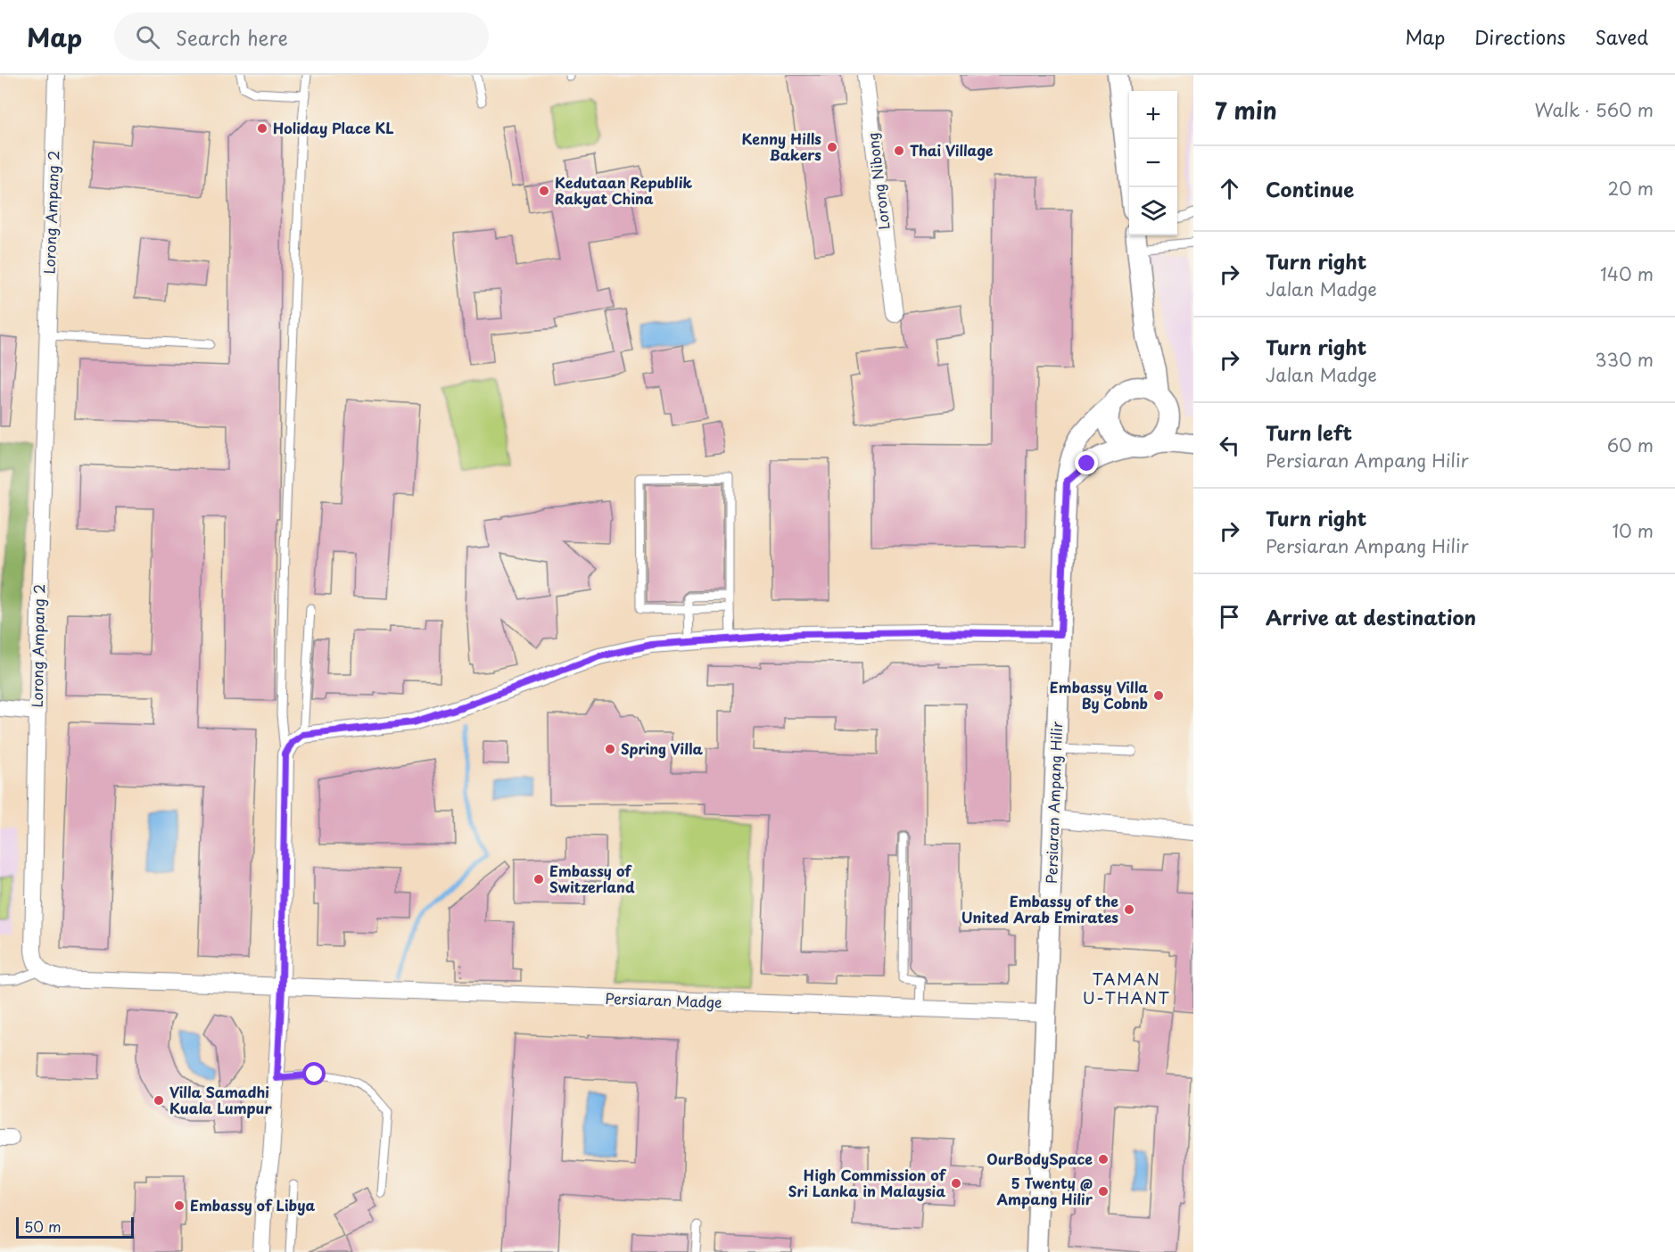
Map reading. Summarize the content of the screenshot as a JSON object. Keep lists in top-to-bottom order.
{
  "streets": {
    "street": [
      "Lorong Nibong",
      "Lorong Ampang 2",
      "Persiaran Ampang Hilir",
      "Persiaran Madge"
    ]
  },
  "crossings": [
    ["Persiaran Ampang Hilir", "Persiaran Madge"]
  ],
  "districts": ["TAMAN U-THANT"],
  "places": [
    "Holiday Place KL",
    "Kenny Hills Bakers",
    "Thai Village",
    "Kedutaan Republik Rakyat China",
    "Embassy Villa By Cobnb",
    "Spring Villa",
    "Embassy of Switzerland",
    "Embassy of the United Arab Emirates",
    "Villa Samadhi Kuala Lumpur",
    "OurBodySpace",
    "High Commission of Sri Lanka in Malaysia",
    "5 Twenty @ Ampang Hilir",
    "Embassy of Libya"
  ],
  "scale_bar": "50 m",
  "page": {
    "header": "Map",
    "search": "Search here",
    "nav": ["Map", "Directions", "Saved"],
    "heading": ["7 min", "Walk · 560 m"],
    "map_buttons": ["+", "−"],
    "list": [
      ["Continue", "20 m"],
      ["Turn right", "Jalan Madge", "140 m"],
      ["Turn right", "Jalan Madge", "330 m"],
      ["Turn left", "Persiaran Ampang Hilir", "60 m"],
      ["Turn right", "Persiaran Ampang Hilir", "10 m"],
      "Arrive at destination"
    ],
    "scale": "50 m"
  }
}
